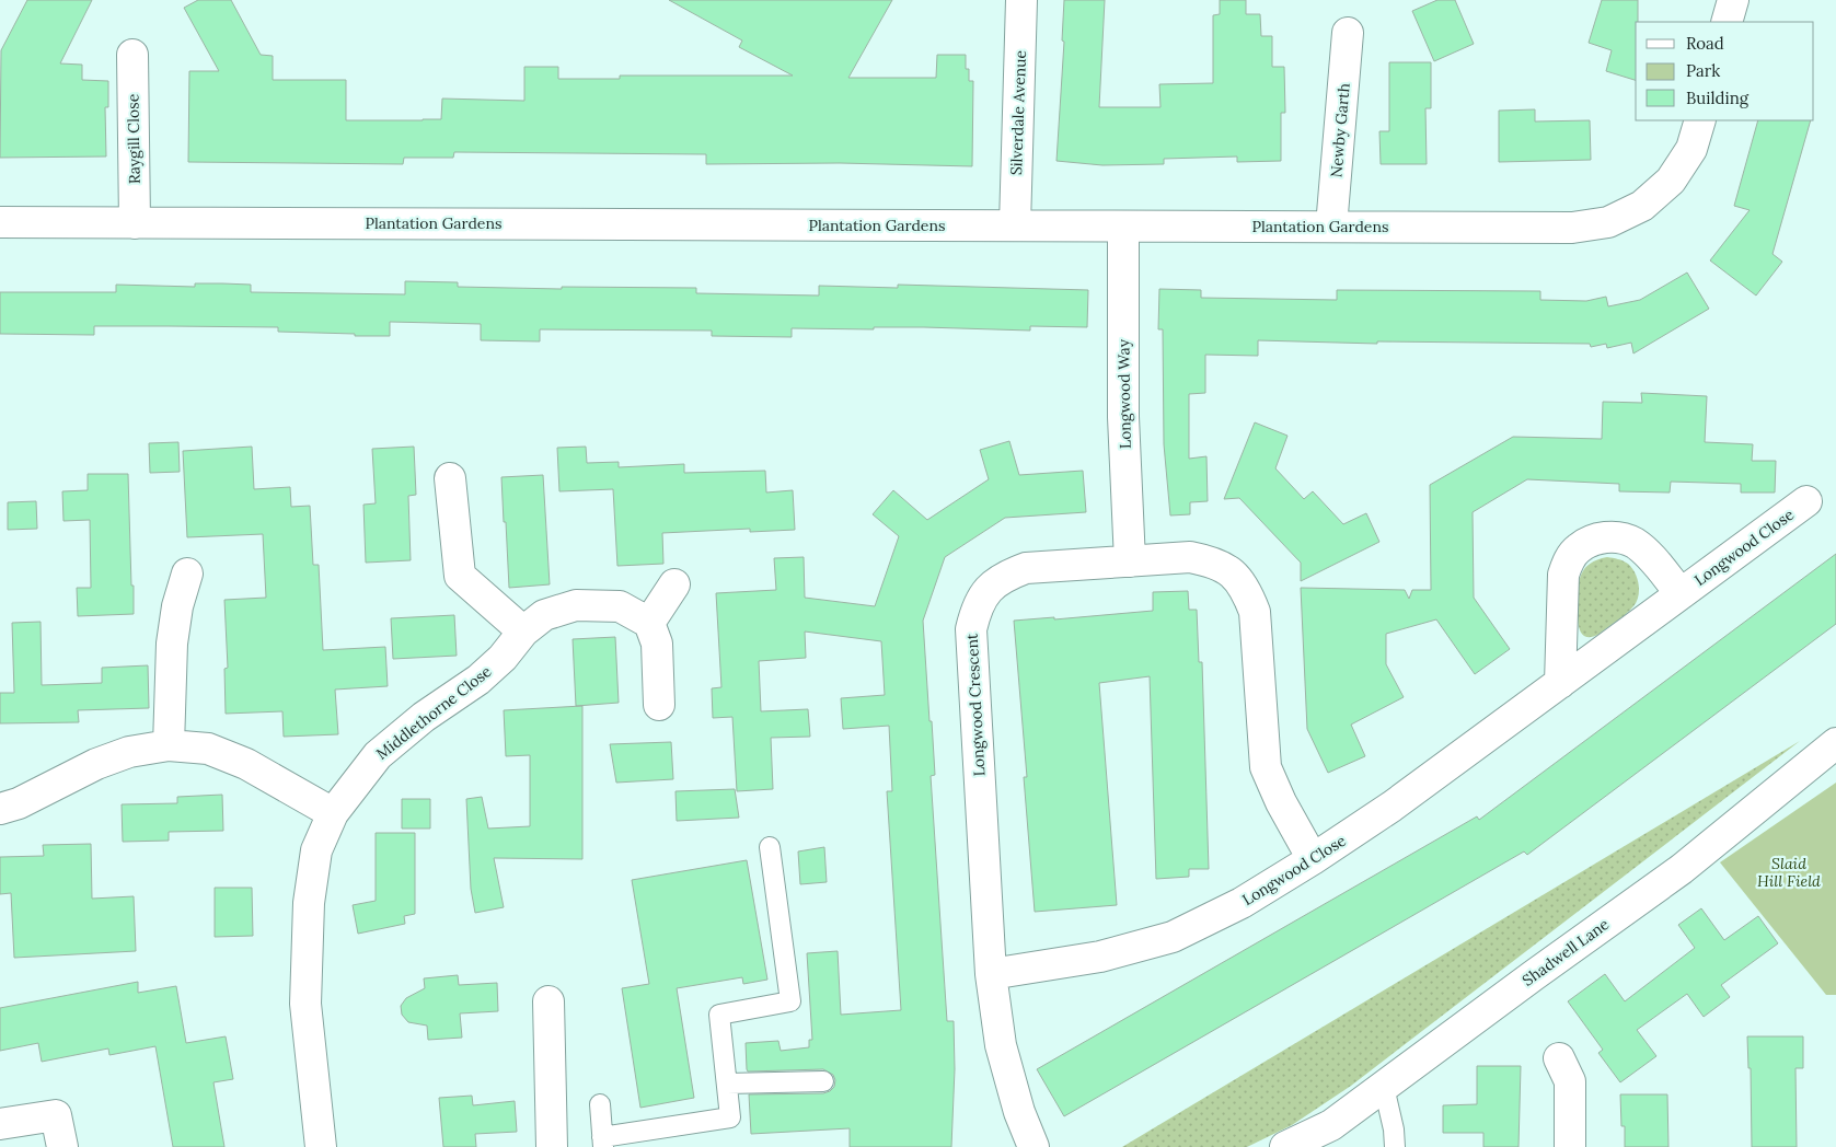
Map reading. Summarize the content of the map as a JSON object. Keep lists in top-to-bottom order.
{
  "streets": {
    "street": [
      "Silverdale Avenue",
      "Newby Garth",
      "Raygill Close",
      "Plantation Gardens",
      "Longwood Way",
      "Longwood Close",
      "Longwood Crescent",
      "Middlethorne Close",
      "Shadwell Lane"
    ]
  },
  "crossings": [
    ["Silverdale Avenue", "Plantation Gardens"],
    ["Newby Garth", "Plantation Gardens"],
    ["Raygill Close", "Plantation Gardens"],
    ["Plantation Gardens", "Longwood Way"],
    ["Longwood Way", "Longwood Crescent"],
    ["Longwood Close", "Longwood Crescent"]
  ],
  "parks": ["Slaid Hill Field"],
  "legend": ["Road", "Park", "Building"]
}
